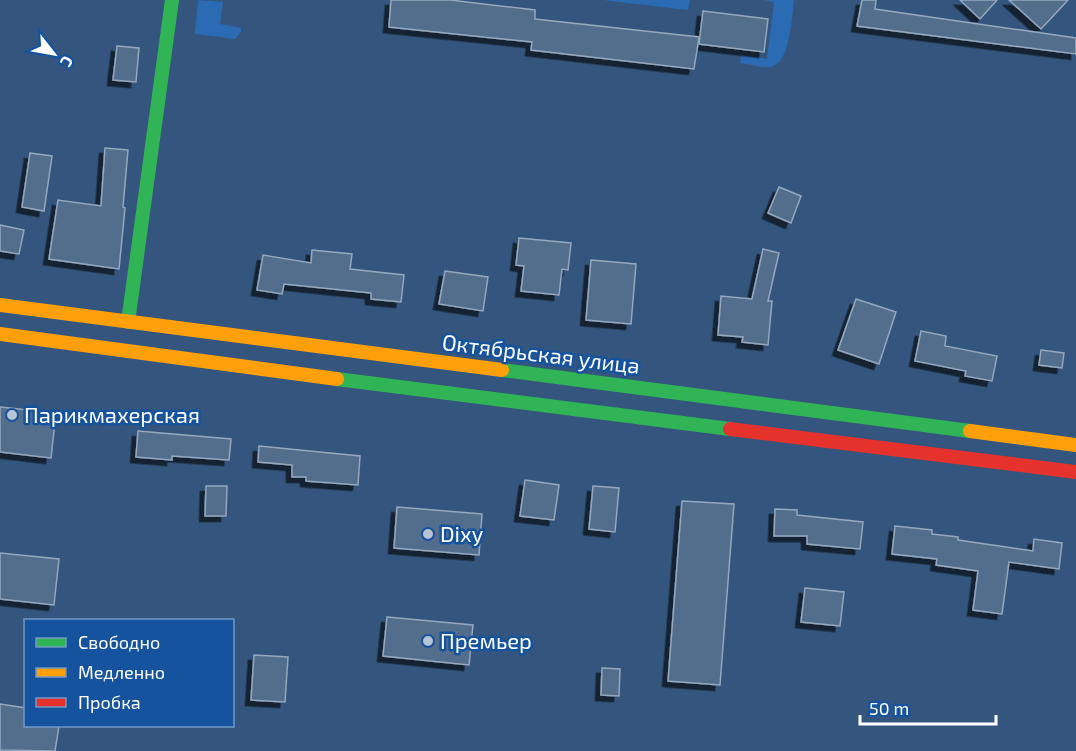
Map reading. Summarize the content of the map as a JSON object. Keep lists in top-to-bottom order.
{
  "streets": {
    "main road": ["Октябрьская улица"]
  },
  "places": ["Парикмахерская", "Dixy", "Премьер"],
  "legend": ["Свободно", "Медленно", "Пробка"],
  "scale_bar": "50 m",
  "north": "bottom right"
}
